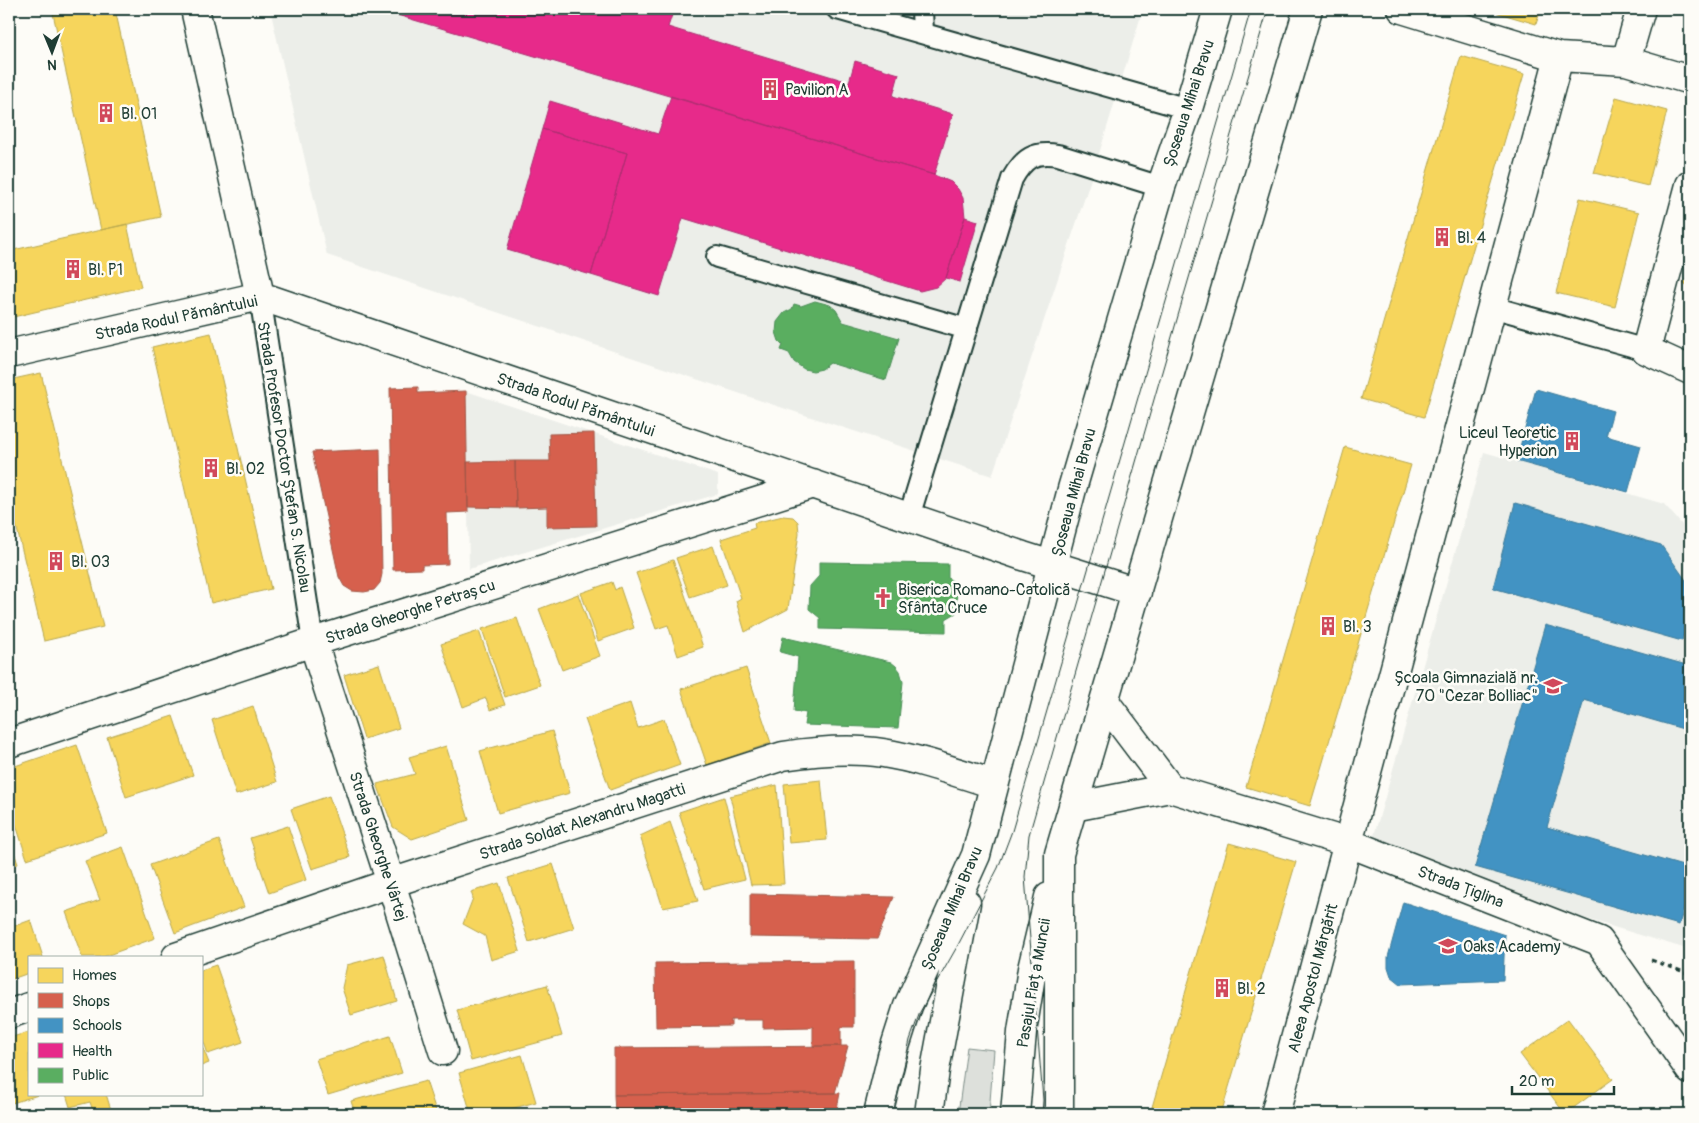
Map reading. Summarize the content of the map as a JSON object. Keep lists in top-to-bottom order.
{
  "streets": {
    "street": [
      "Șoseaua Mihai Bravu",
      "Strada Rodul Pământului",
      "Strada Profesor Doctor Ștefan S. Nicolau",
      "Strada Gheorghe Petrașcu",
      "Strada Soldat Alexandru Magatti",
      "Strada Gheorghe Vârtej",
      "Strada Țiglina",
      "Aleea Apostol Mărgărit",
      "Pasajul Piața Muncii"
    ]
  },
  "crossings": [
    ["Șoseaua Mihai Bravu", "Strada Rodul Pământului"],
    ["Șoseaua Mihai Bravu", "Strada Soldat Alexandru Magatti"],
    ["Strada Rodul Pământului", "Strada Profesor Doctor Ștefan S. Nicolau"],
    ["Strada Rodul Pământului", "Strada Gheorghe Petrașcu"],
    ["Strada Profesor Doctor Ștefan S. Nicolau", "Strada Gheorghe Petrașcu"],
    ["Strada Profesor Doctor Ștefan S. Nicolau", "Strada Gheorghe Vârtej"],
    ["Strada Gheorghe Petrașcu", "Strada Gheorghe Vârtej"],
    ["Strada Soldat Alexandru Magatti", "Strada Gheorghe Vârtej"],
    ["Strada Țiglina", "Aleea Apostol Mărgărit"]
  ],
  "places": {
    "building": [
      "Pavilion A",
      "Bl. O1",
      "Bl. 4",
      "Bl. P1",
      "Liceul Teoretic Hyperion",
      "Bl. O2",
      "Bl. O3",
      "Bl. 3",
      "Bl. 2"
    ],
    "church": ["Biserica Romano-Catolică Sfânta Cruce"],
    "school or university": ["Școala Gimnazială nr. 70 \"Cezar Bolliac\"", "Oaks Academy"]
  },
  "legend": [
    "Homes",
    "Shops",
    "Schools",
    "Health",
    "Public"
  ],
  "scale_bar": "20 m",
  "north": "bottom"
}
